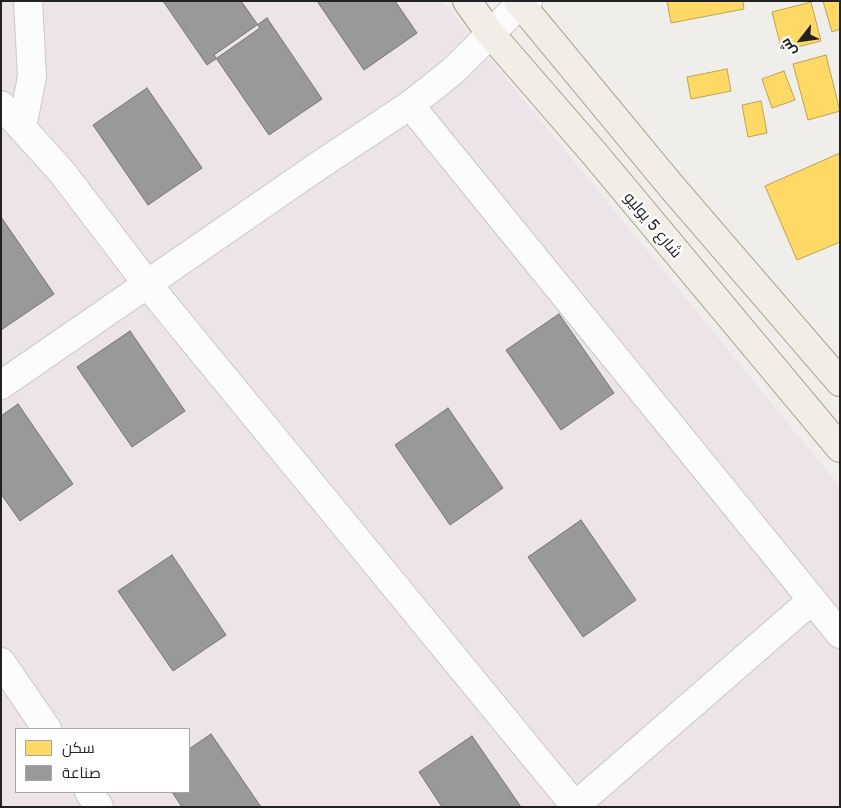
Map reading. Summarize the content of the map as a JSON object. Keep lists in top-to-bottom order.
{
  "streets": {
    "main road": ["شارع 5 يوليو"]
  },
  "legend": ["سكن", "صناعة"],
  "north": "bottom left"
}
